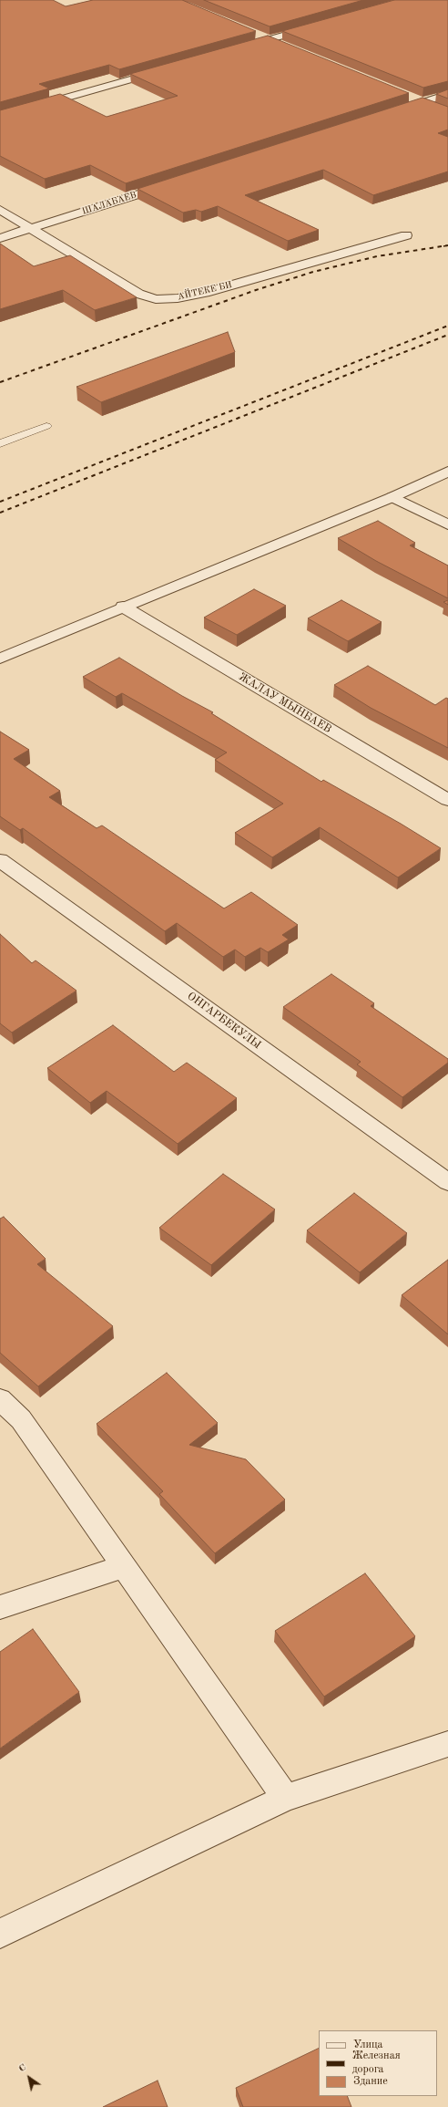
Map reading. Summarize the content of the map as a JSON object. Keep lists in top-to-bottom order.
{
  "streets": {
    "street": [
      "ШАЛАБАЕВ",
      "АЙТЕКЕ БИ",
      "ЖАЛАУ МЫНБАЕВ",
      "ОНГАРБЕКУЛЫ"
    ]
  },
  "crossings": [
    ["ШАЛАБАЕВ", "АЙТЕКЕ БИ"]
  ],
  "legend": ["Улица", "Железная дорога", "Здание"],
  "north": "top left"
}
